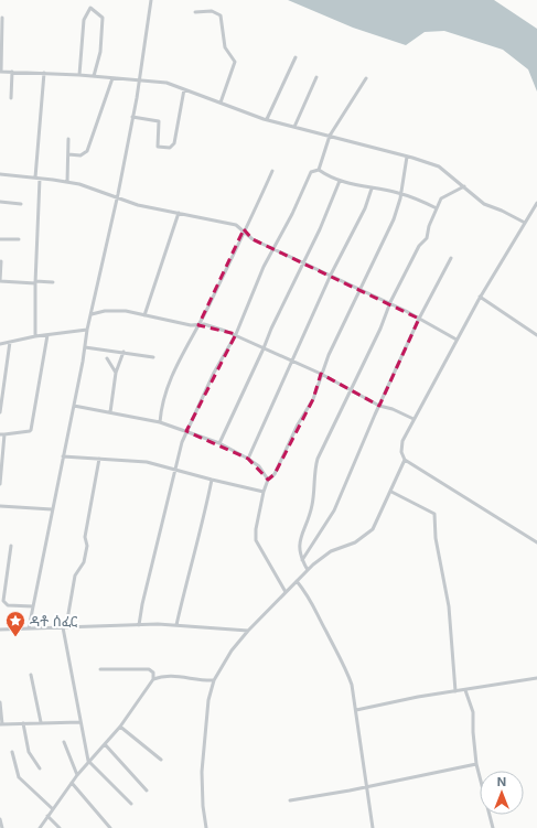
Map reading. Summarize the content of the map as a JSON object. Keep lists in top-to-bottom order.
{
  "places": {
    "place": ["ዳቶ ሰፈር"]
  },
  "north": "top"
}
